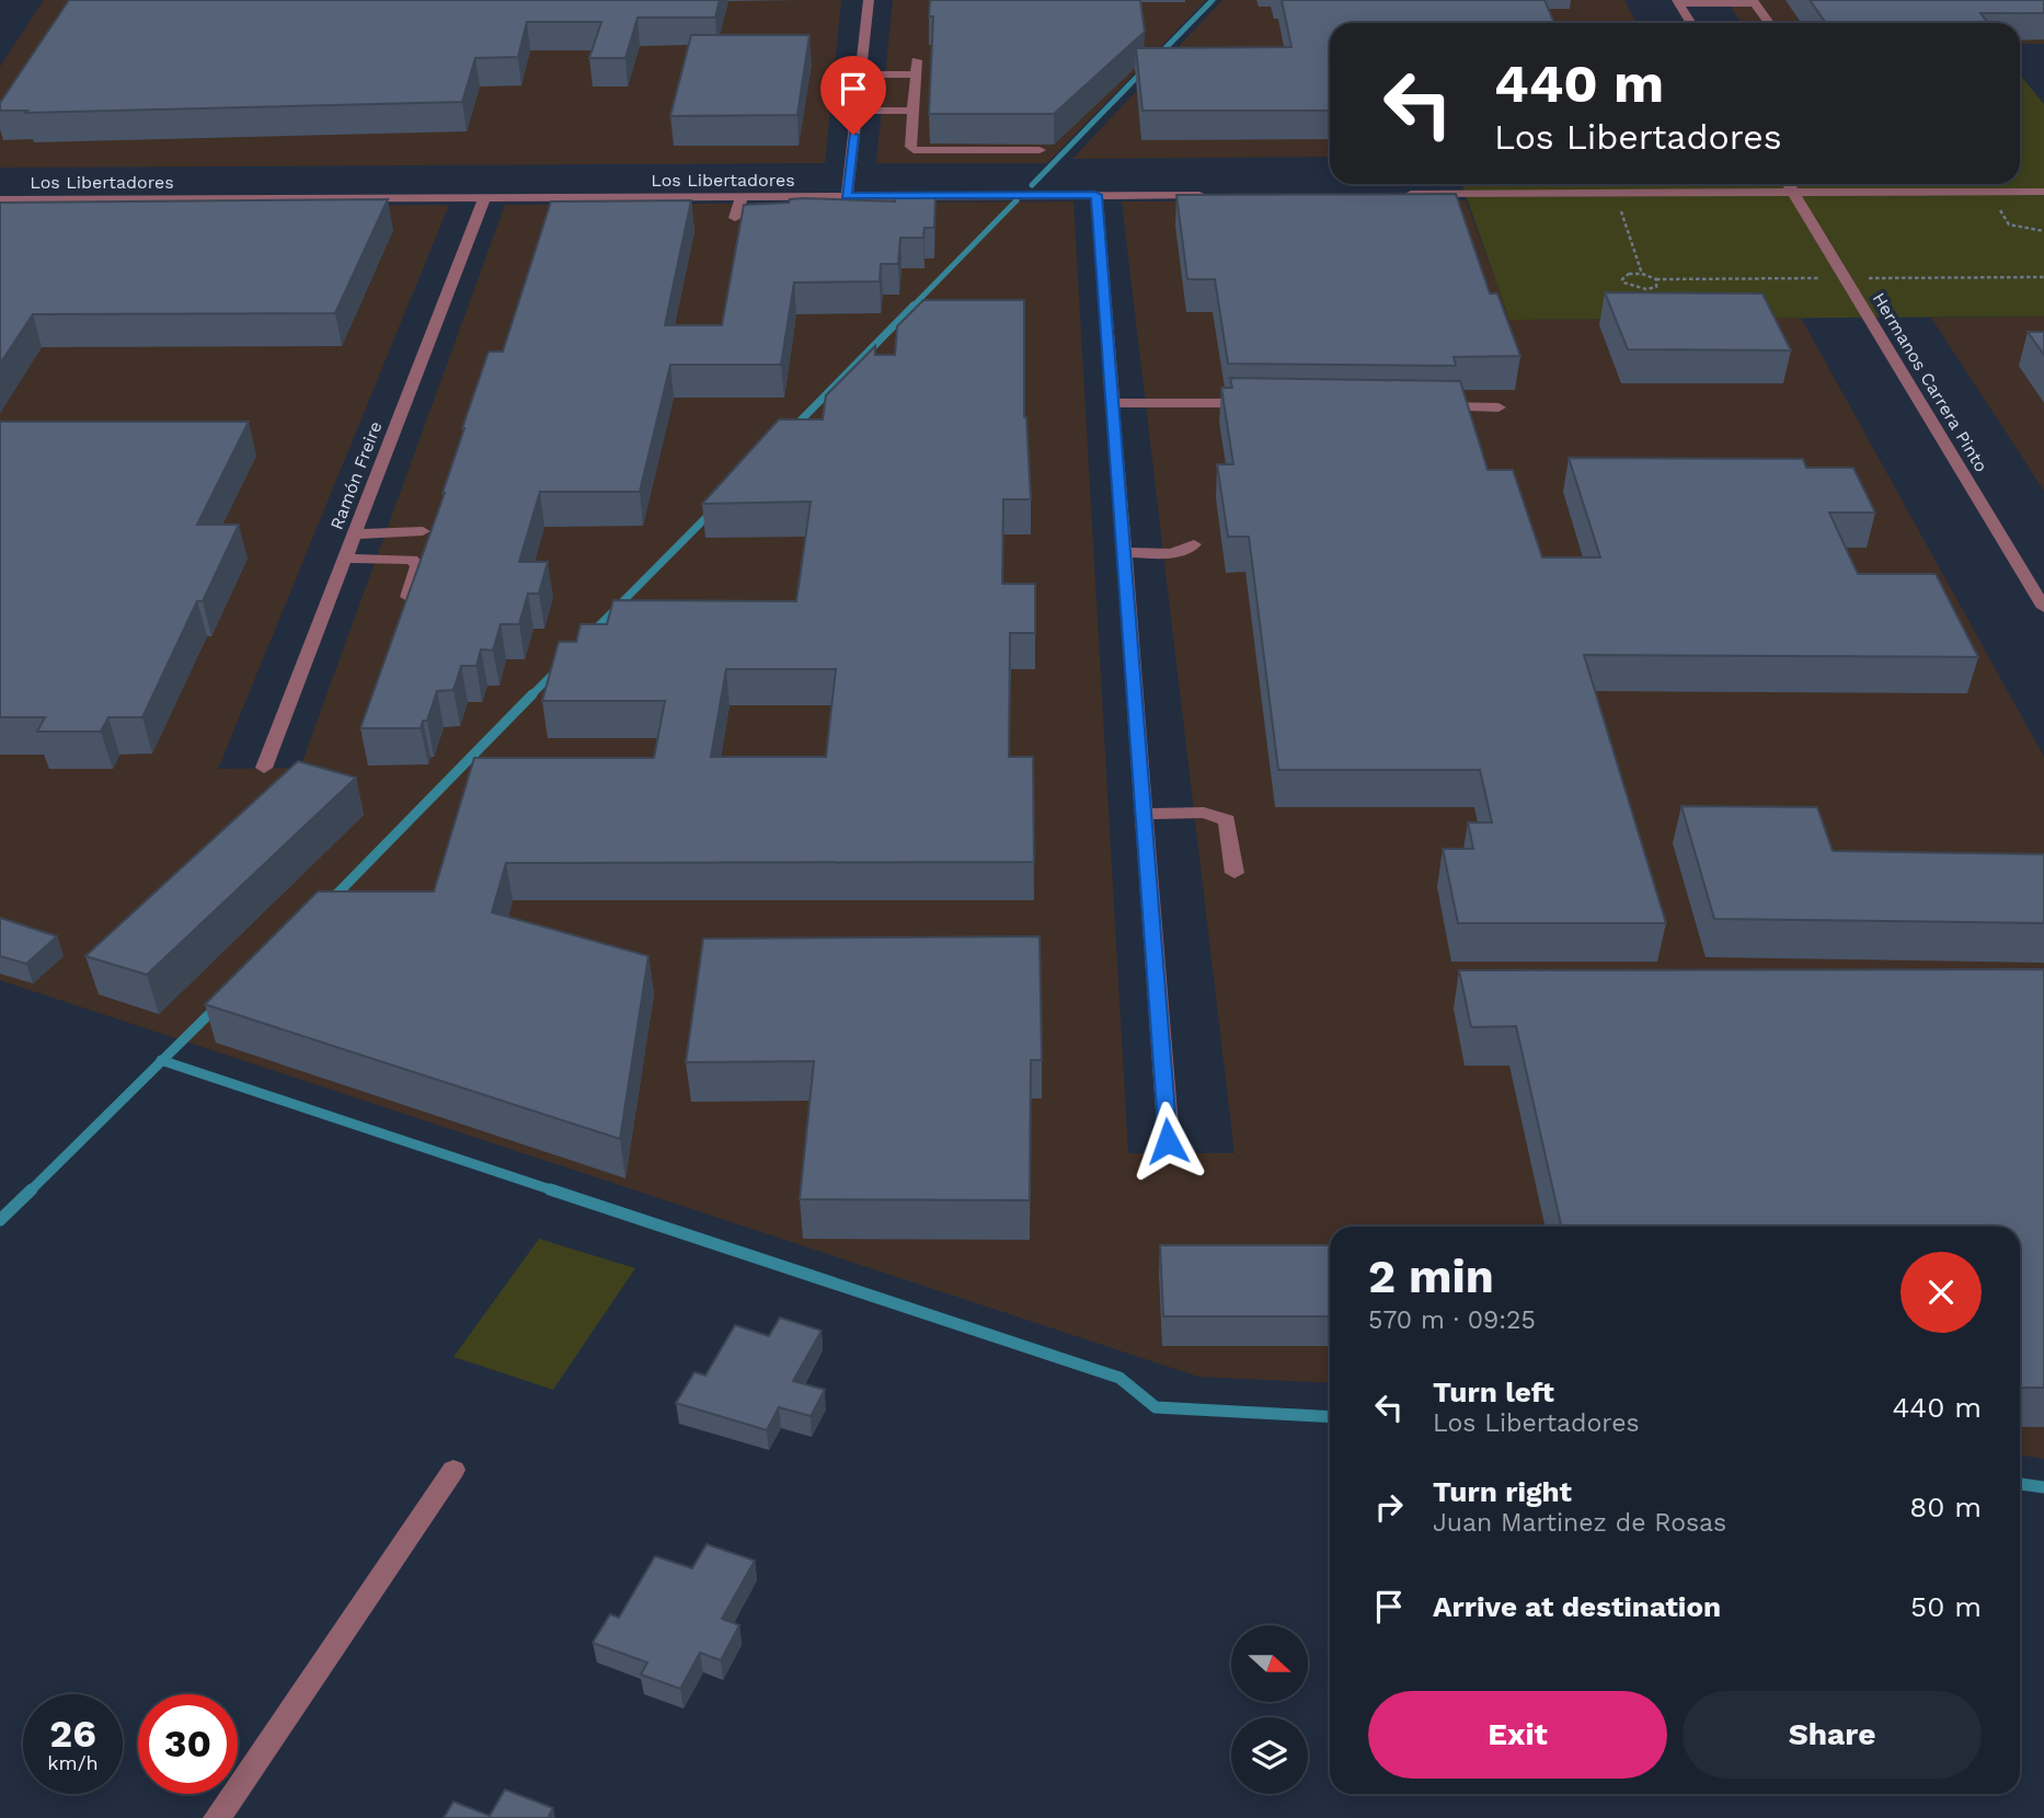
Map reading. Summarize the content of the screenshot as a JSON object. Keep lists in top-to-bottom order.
{
  "streets": {
    "street": ["Los Libertadores", "Hermanos Carrera Pinto", "Ramón Freire"]
  },
  "crossings": [
    ["Los Libertadores", "Ramón Freire"]
  ],
  "north": "right",
  "page": {
    "turn": ["440 m", "Los Libertadores"],
    "heading": ["2 min", "570 m · 09:25"],
    "list": [
      {
        "name": "Turn left",
        "note": "Los Libertadores",
        "value": "440 m"
      },
      {
        "name": "Turn right",
        "note": "Juan Martinez de Rosas",
        "value": "80 m"
      },
      {
        "name": "Arrive at destination",
        "value": "50 m"
      }
    ],
    "buttons": ["Exit", "Share"],
    "speed": "26 km/h",
    "limit": "30"
  }
}
